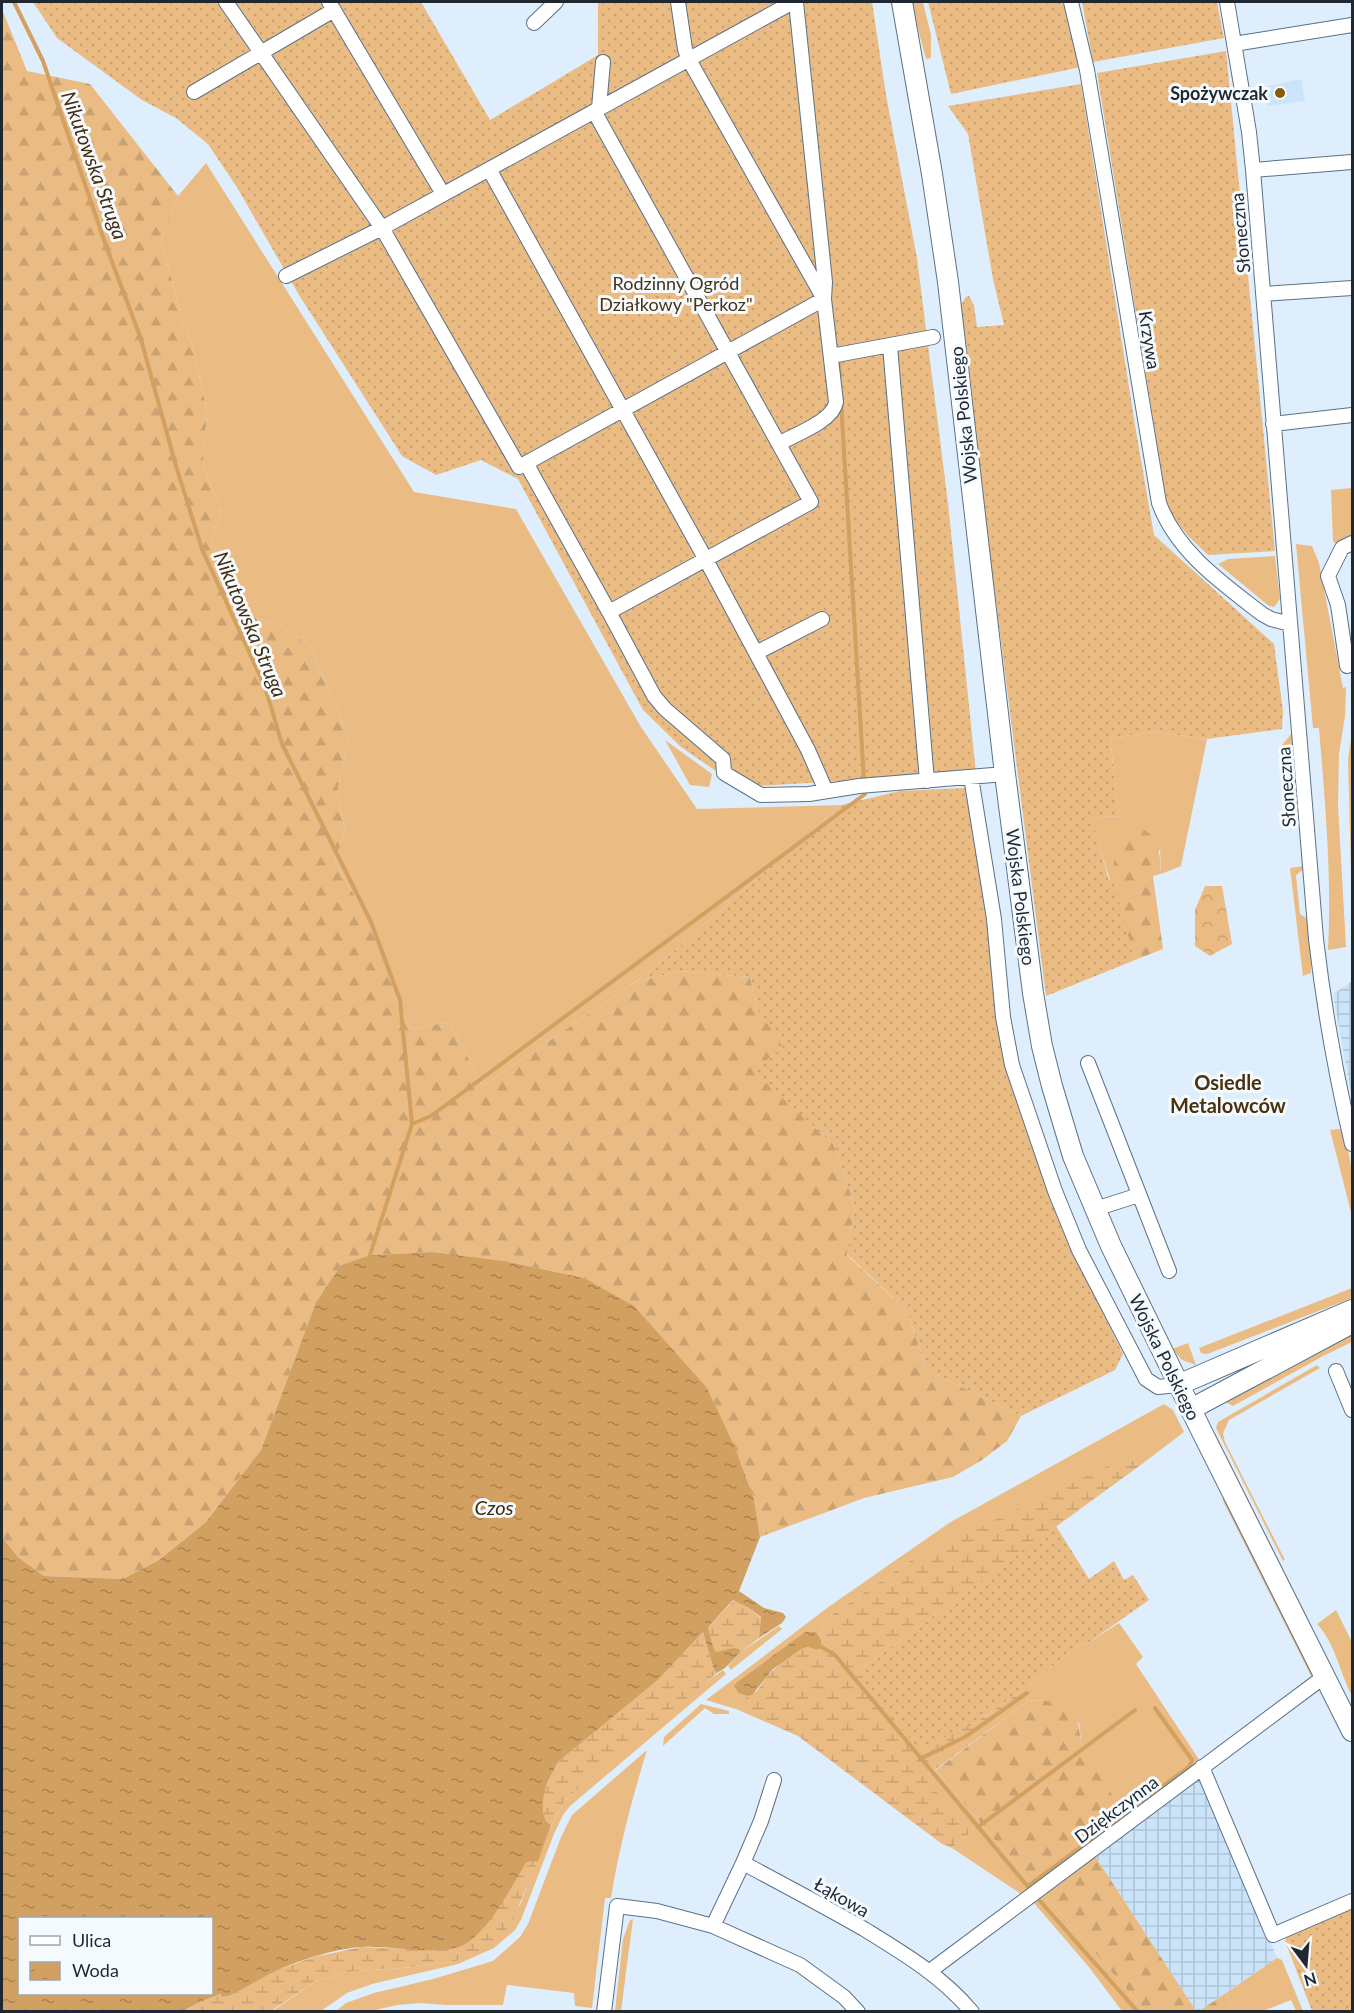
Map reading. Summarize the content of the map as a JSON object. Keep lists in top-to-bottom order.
{
  "streets": {
    "street": [
      "Słoneczna",
      "Krzywa",
      "Wojska Polskiego",
      "Dziękczynna",
      "Łąkowa"
    ]
  },
  "crossings": [
    ["Słoneczna", "Krzywa"],
    ["Wojska Polskiego", "Dziękczynna"],
    ["Dziękczynna", "Łąkowa"]
  ],
  "districts": ["Osiedle Metalowców"],
  "water": ["Nikutowska Struga", "Czos"],
  "parks": ["Rodzinny Ogród Działkowy \"Perkoz\""],
  "places": ["Spożywczak"],
  "legend": ["Ulica", "Woda"],
  "north": "bottom"
}
